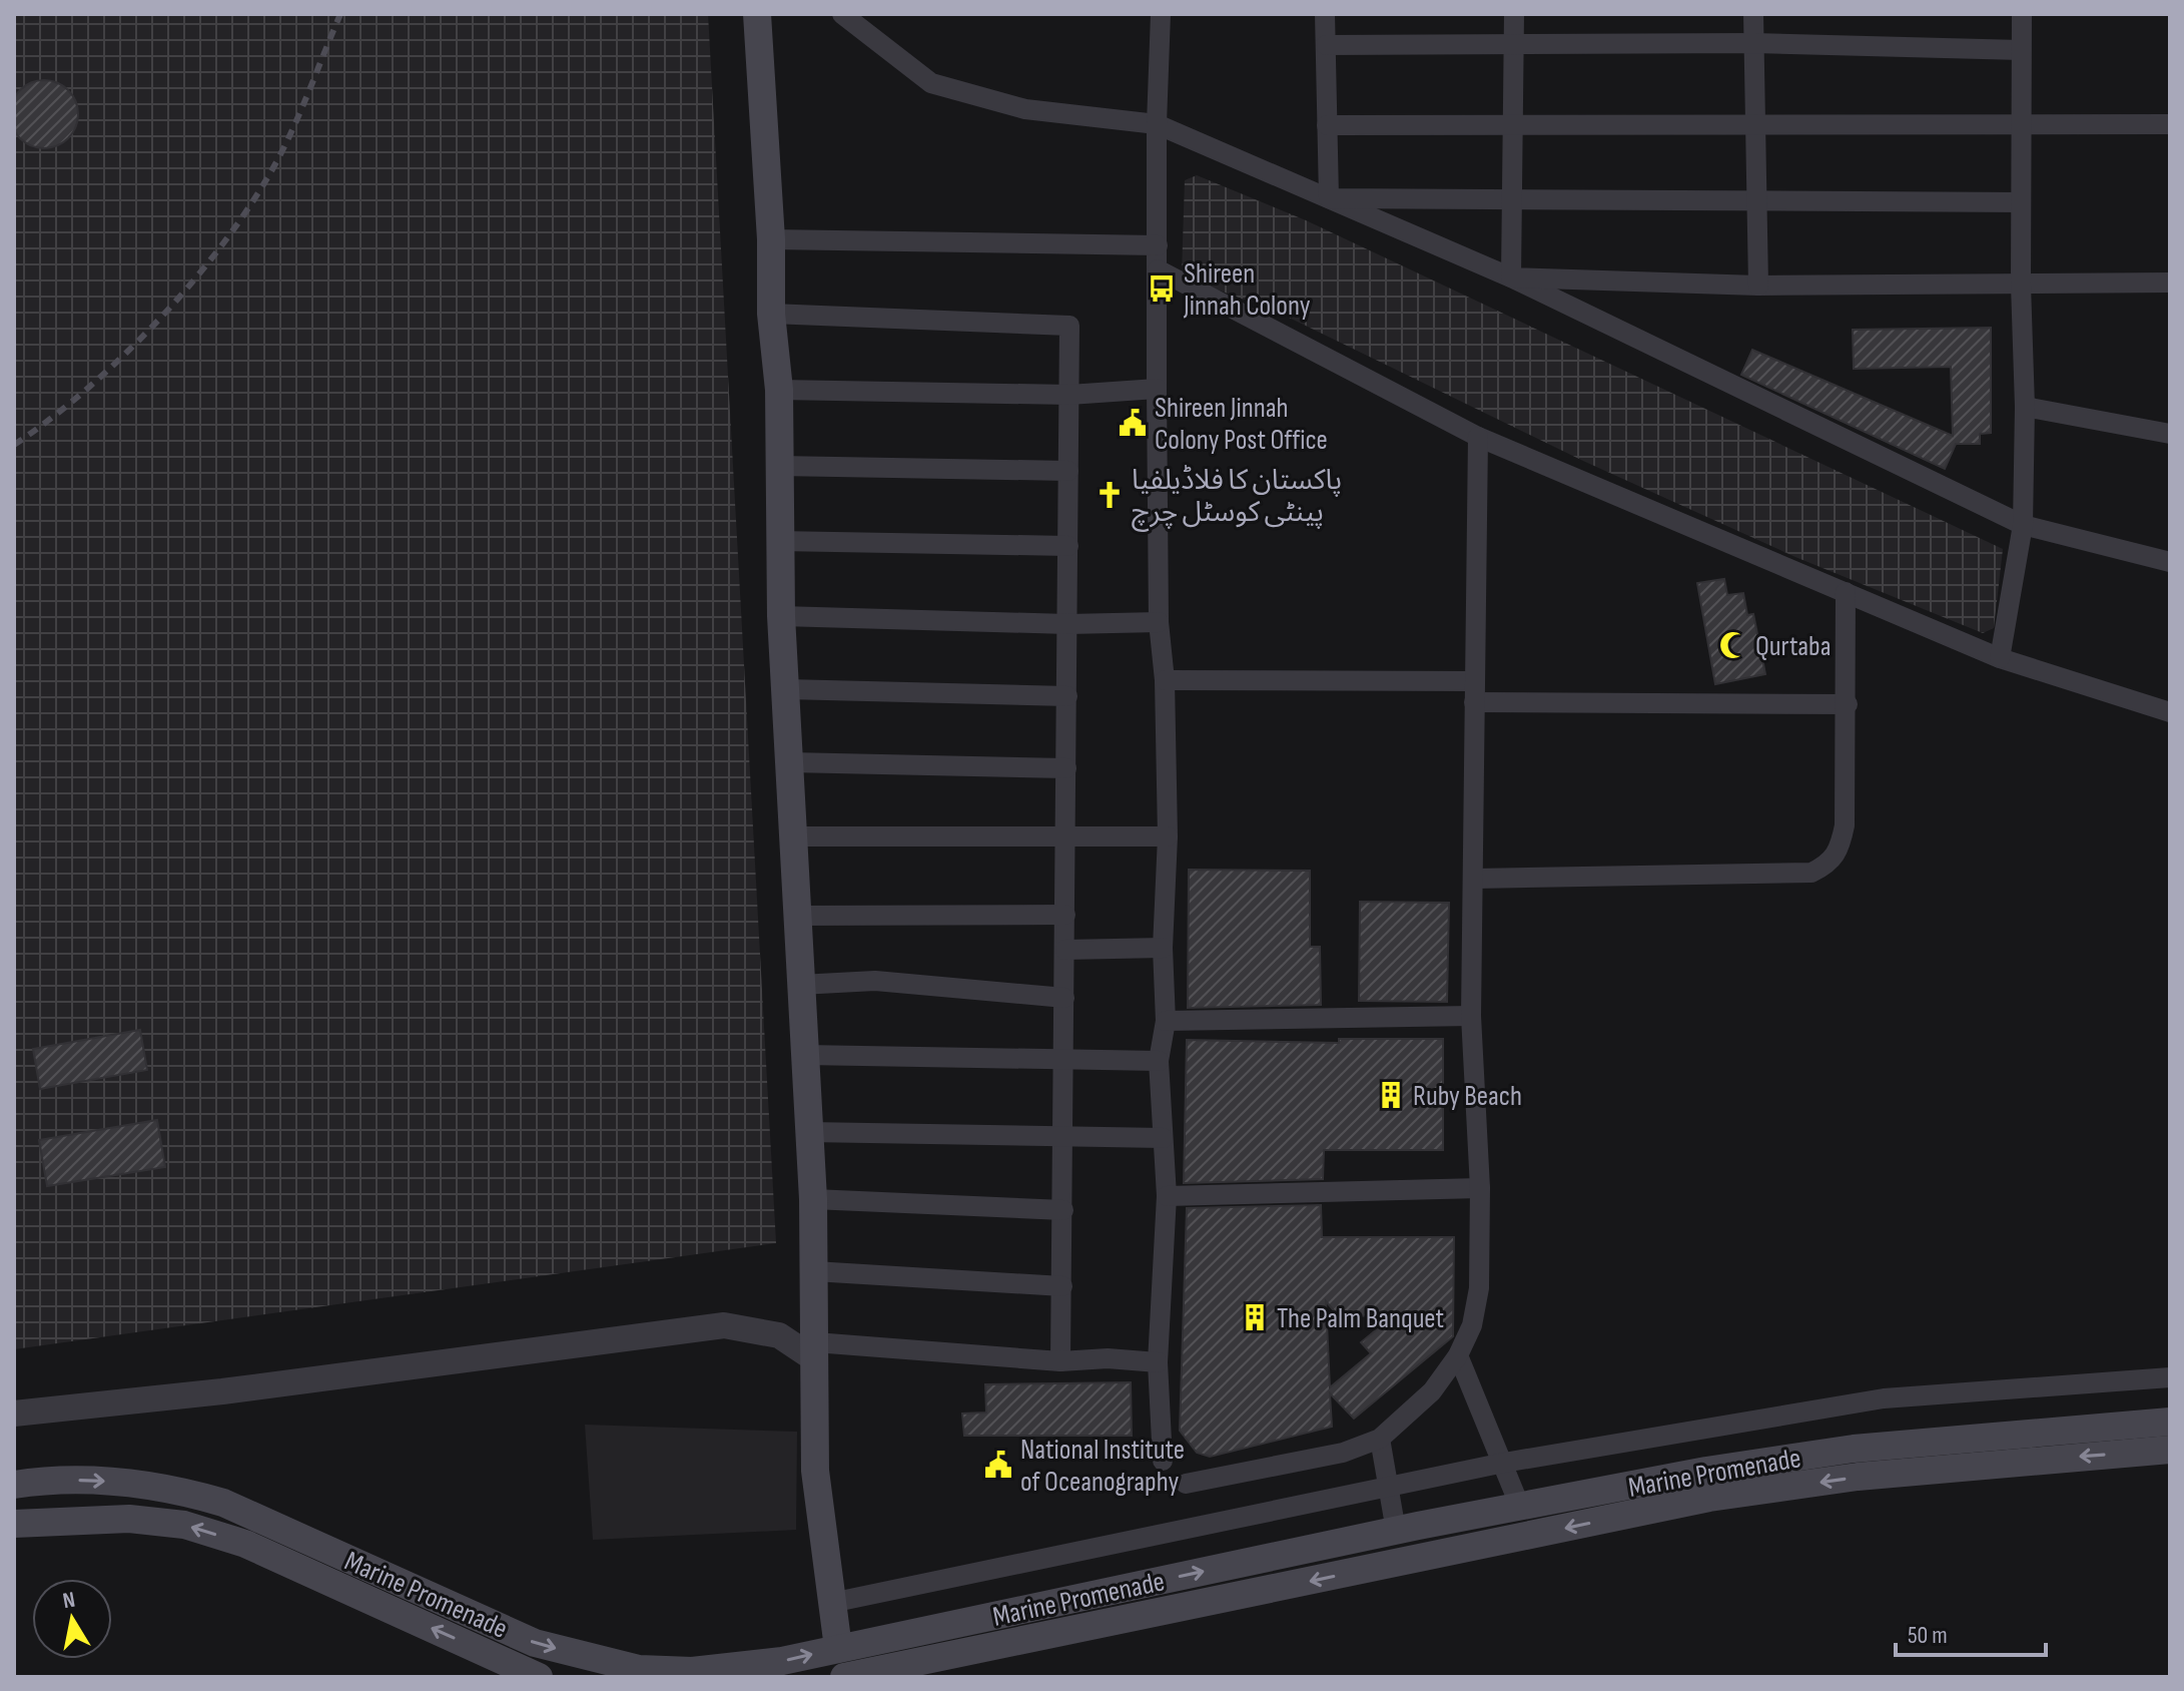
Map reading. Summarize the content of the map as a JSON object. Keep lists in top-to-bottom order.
{
  "streets": {
    "main road": ["Marine Promenade"]
  },
  "places": {
    "bus stop": ["Shireen Jinnah Colony"],
    "public building": ["Shireen Jinnah Colony Post Office", "National Institute of Oceanography"],
    "church": ["پاکستان کا فلاڈیلفیا پینٹی کوسٹل چرچ"],
    "mosque": ["Qurtaba"],
    "building": ["Ruby Beach", "The Palm Banquet"]
  },
  "scale_bar": "50 m",
  "north": "top"
}
